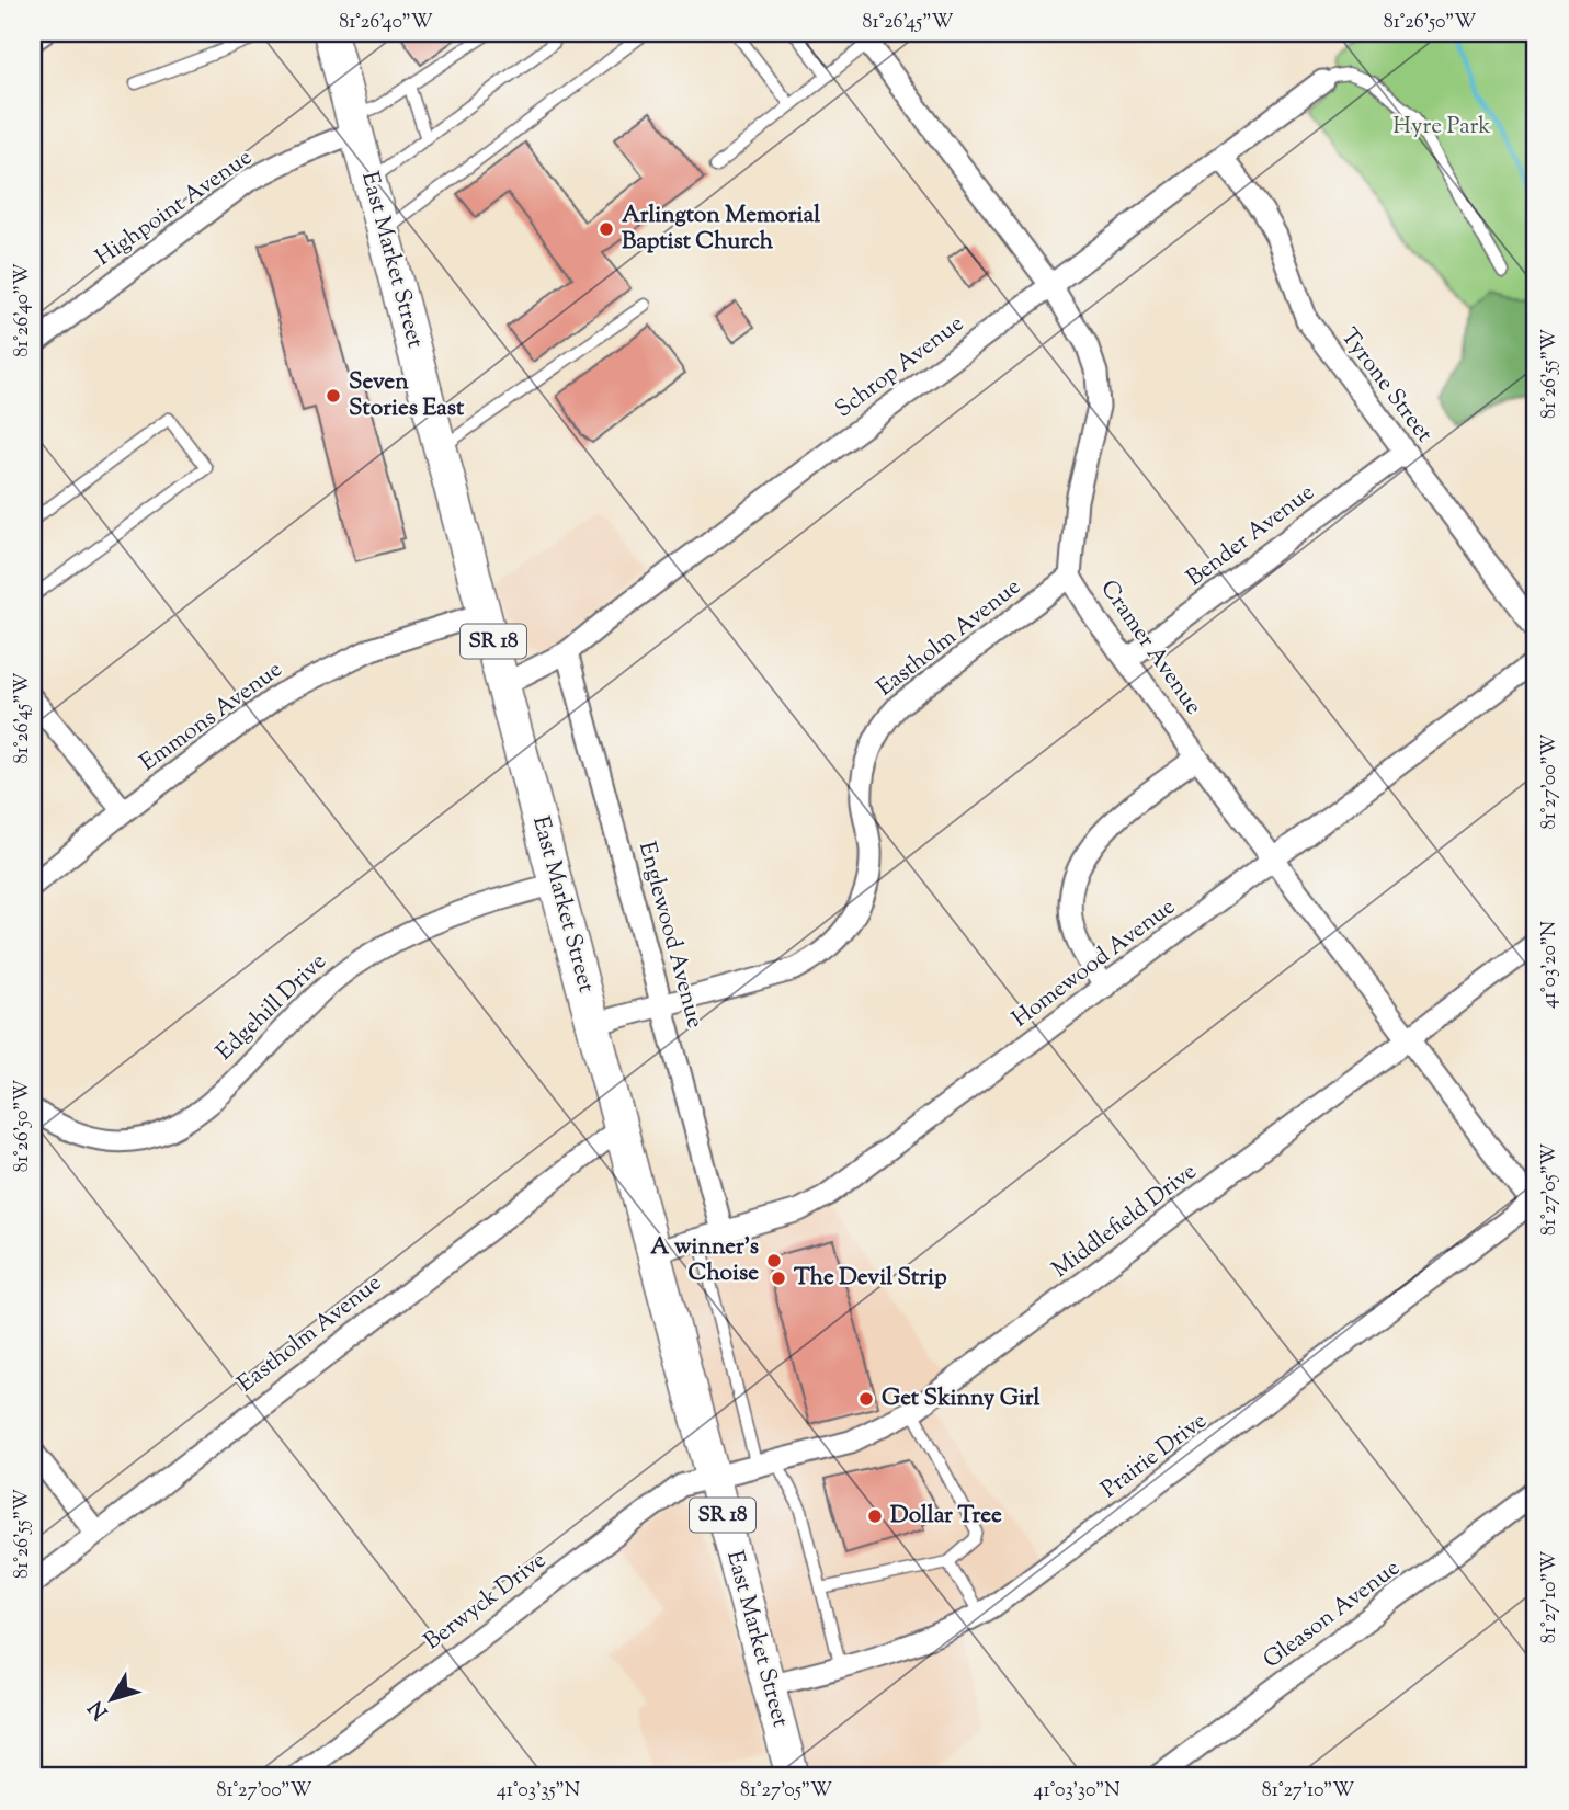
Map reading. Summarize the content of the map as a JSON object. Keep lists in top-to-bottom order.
{
  "streets": {
    "main road": ["East Market Street", "SR 18"],
    "street": [
      "Highpoint Avenue",
      "Schrop Avenue",
      "Tyrone Street",
      "Bender Avenue",
      "Eastholm Avenue",
      "Cramer Avenue",
      "Emmons Avenue",
      "Englewood Avenue",
      "Homewood Avenue",
      "Edgehill Drive",
      "Middlefield Drive",
      "Prairie Drive",
      "Berwyck Drive",
      "Gleason Avenue"
    ]
  },
  "crossings": [
    ["Highpoint Avenue", "East Market Street"],
    ["East Market Street", "Schrop Avenue"],
    ["East Market Street", "Eastholm Avenue"],
    ["East Market Street", "Emmons Avenue"],
    ["East Market Street", "Homewood Avenue"],
    ["East Market Street", "Edgehill Drive"],
    ["East Market Street", "Middlefield Drive"],
    ["East Market Street", "Prairie Drive"],
    ["East Market Street", "Berwyck Drive"],
    ["Schrop Avenue", "Tyrone Street"],
    ["Schrop Avenue", "Cramer Avenue"],
    ["Schrop Avenue", "Englewood Avenue"],
    ["Tyrone Street", "Bender Avenue"],
    ["Bender Avenue", "Cramer Avenue"],
    ["Eastholm Avenue", "Cramer Avenue"],
    ["Eastholm Avenue", "Englewood Avenue"],
    ["Cramer Avenue", "Homewood Avenue"],
    ["Cramer Avenue", "Middlefield Drive"],
    ["Cramer Avenue", "Prairie Drive"],
    ["Englewood Avenue", "Homewood Avenue"],
    ["Middlefield Drive", "Berwyck Drive"]
  ],
  "parks": ["Hyre Park"],
  "places": [
    "Arlington Memorial Baptist Church",
    "Seven Stories East",
    "A winner's Choise",
    "The Devil Strip",
    "Get Skinny Girl",
    "Dollar Tree"
  ],
  "north": "bottom left",
  "coordinates": [
    "81°26'40\"W",
    "81°26'45\"W",
    "81°26'50\"W",
    "81°26'55\"W",
    "81°27'00\"W",
    "41°03'20\"N",
    "81°27'05\"W",
    "81°27'10\"W",
    "41°03'35\"N",
    "41°03'30\"N"
  ]
}
